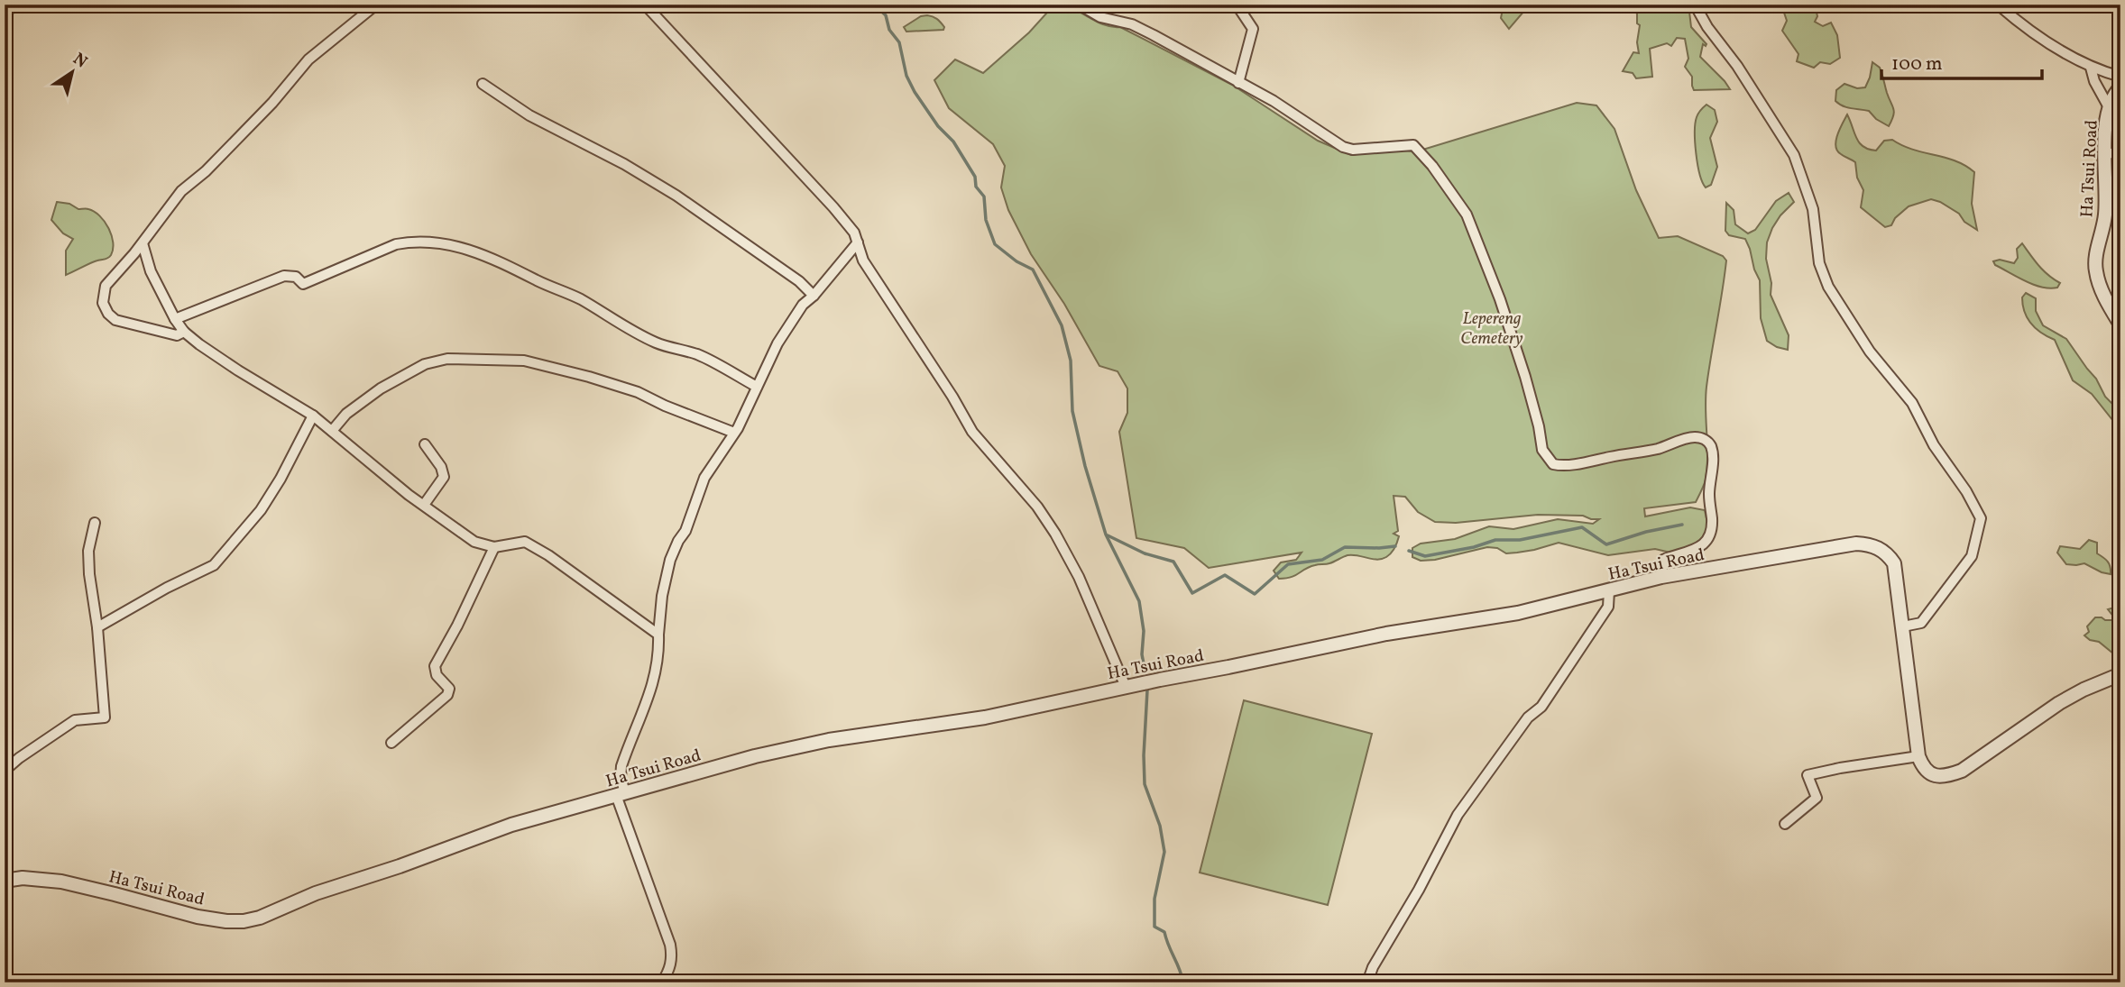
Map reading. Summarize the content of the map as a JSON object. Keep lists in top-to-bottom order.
{
  "streets": {
    "street": ["Ha Tsui Road"]
  },
  "parks": ["Lepereng Cemetery"],
  "scale_bar": "100 m",
  "north": "top right"
}
